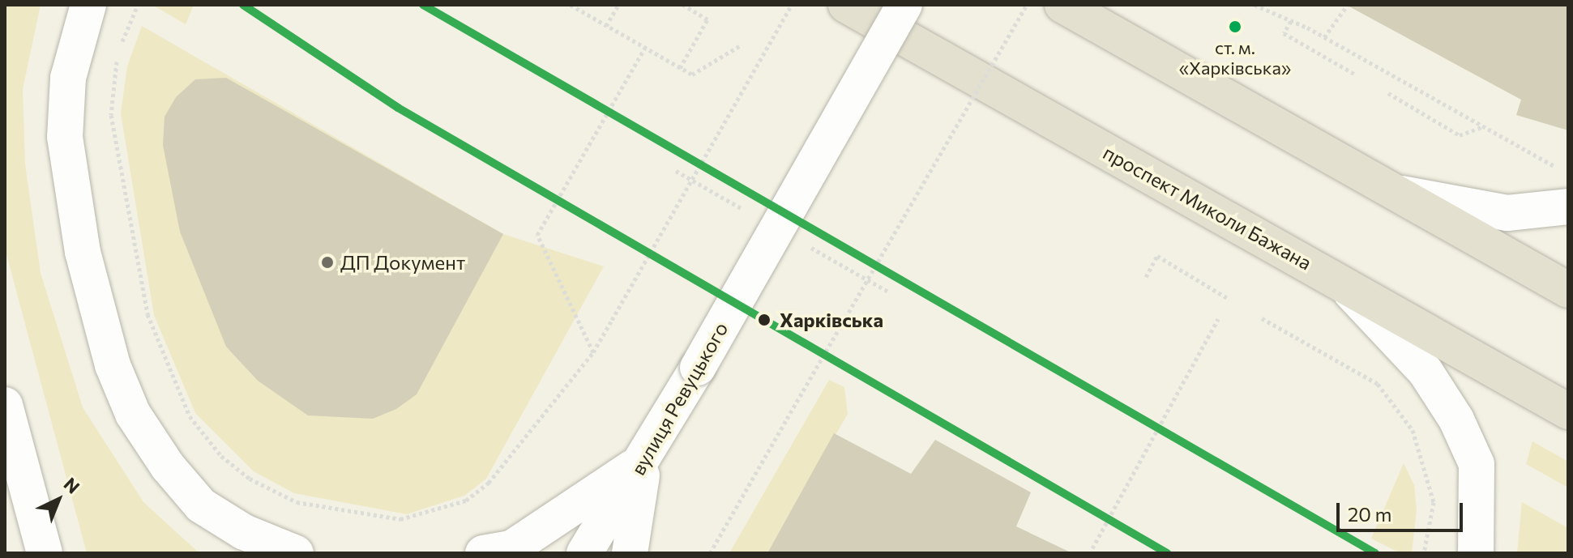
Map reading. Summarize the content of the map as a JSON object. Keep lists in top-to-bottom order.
{
  "streets": {
    "highway": ["проспект Миколи Бажана"],
    "street": ["вулиця Ревуцького"]
  },
  "places": ["ст. м. «Харківська»", "ДП Документ", "Харківська"],
  "scale_bar": "20 m",
  "north": "top right"
}
